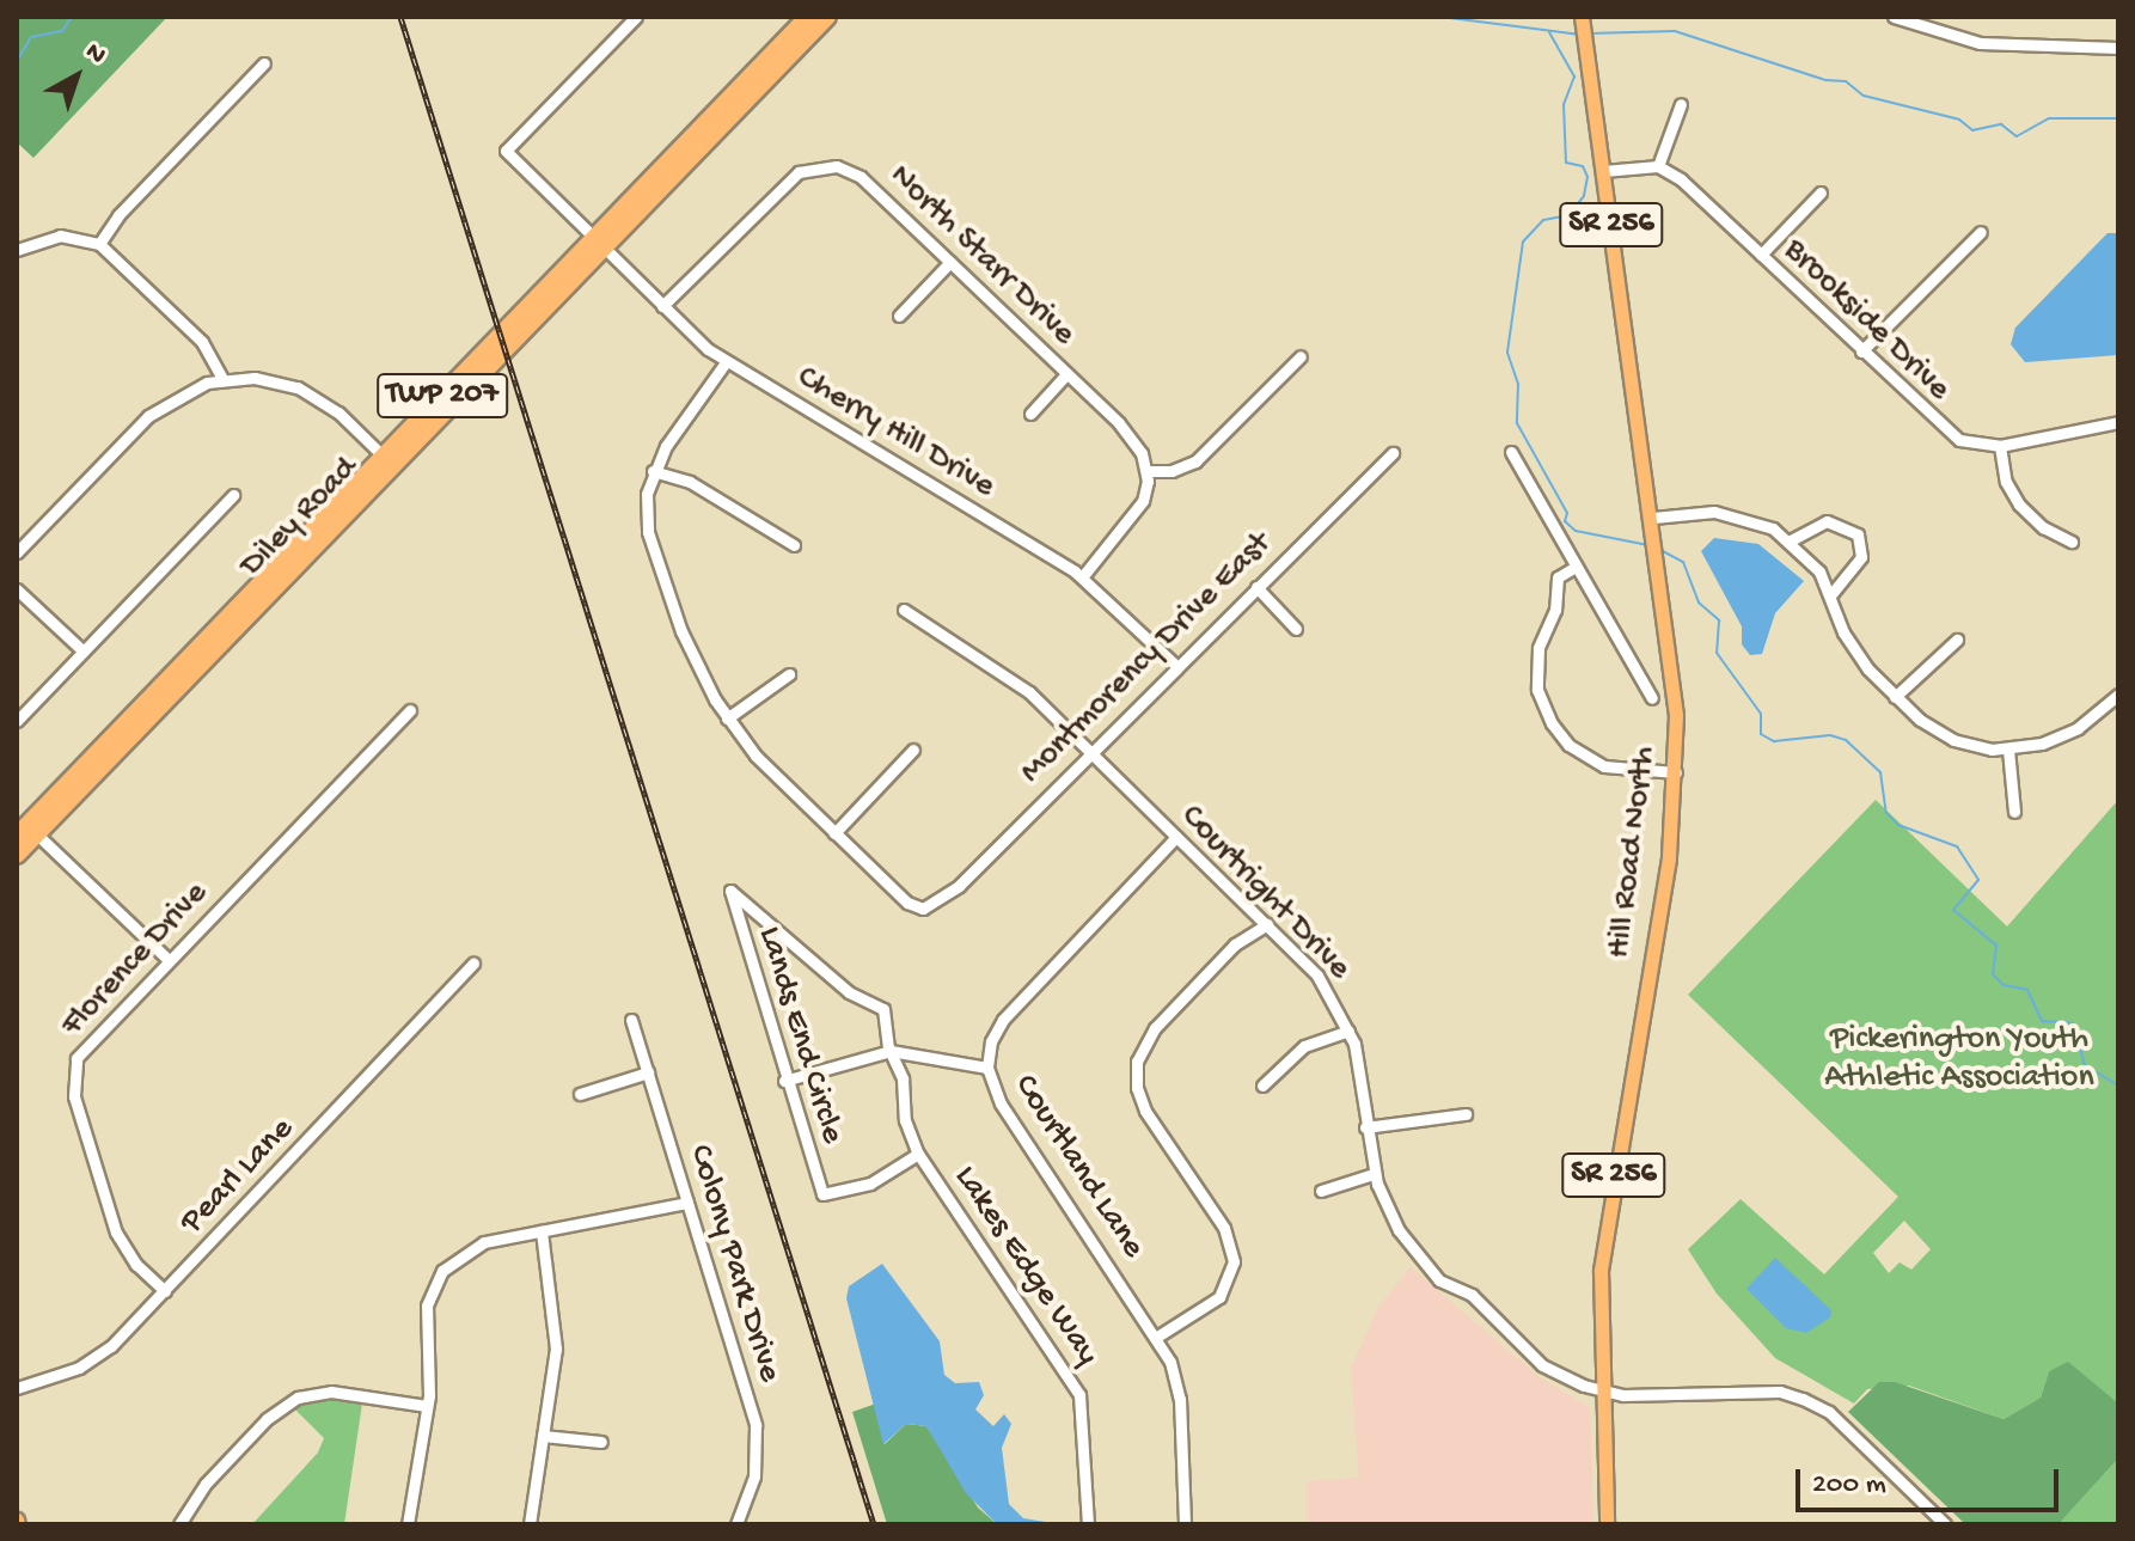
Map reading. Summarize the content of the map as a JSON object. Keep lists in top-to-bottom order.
{
  "streets": {
    "highway": ["TWP 207", "Diley Road"],
    "main road": ["SR 256", "Hill Road North"],
    "street": [
      "North Starr Drive",
      "Brookside Drive",
      "Cherry Hill Drive",
      "Montmorency Drive East",
      "Courtright Drive",
      "Florence Drive",
      "Lands End Circle",
      "Courtland Lane",
      "Pearl Lane",
      "Colony Park Drive",
      "Lakes Edge Way"
    ]
  },
  "crossings": [
    ["North Starr Drive", "Cherry Hill Drive"],
    ["Cherry Hill Drive", "Diley Road"],
    ["Cherry Hill Drive", "Montmorency Drive East"],
    ["Montmorency Drive East", "Courtright Drive"],
    ["Hill Road North", "Courtright Drive"],
    ["Courtright Drive", "Courtland Lane"],
    ["Florence Drive", "Pearl Lane"],
    ["Lands End Circle", "Lakes Edge Way"]
  ],
  "parks": ["Pickerington Youth Athletic Association"],
  "scale_bar": "200 m",
  "north": "top right"
}
